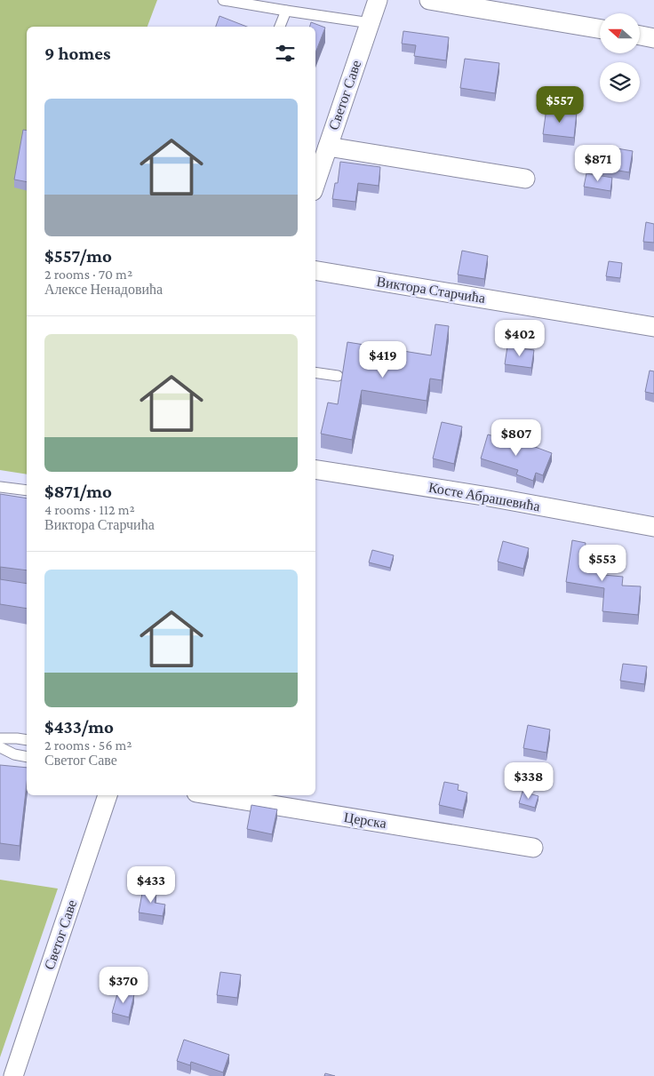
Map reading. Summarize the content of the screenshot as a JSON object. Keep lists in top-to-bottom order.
{
  "streets": {
    "street": [
      "Светог Саве",
      "Виктора Старчића",
      "Косте Абрашевића",
      "Церска"
    ]
  },
  "north": "left",
  "page": {
    "heading": "9 homes",
    "list": [
      {
        "name": "$557/mo",
        "note": "2 rooms · 70 m² · Алексе Ненадовића"
      },
      {
        "name": "$871/mo",
        "note": "4 rooms · 112 m² · Виктора Старчића"
      },
      {
        "name": "$433/mo",
        "note": "2 rooms · 56 m² · Светог Саве"
      }
    ],
    "price": [
      "$557",
      "$871",
      "$402",
      "$419",
      "$807",
      "$553",
      "$338",
      "$433",
      "$370"
    ]
  }
}
